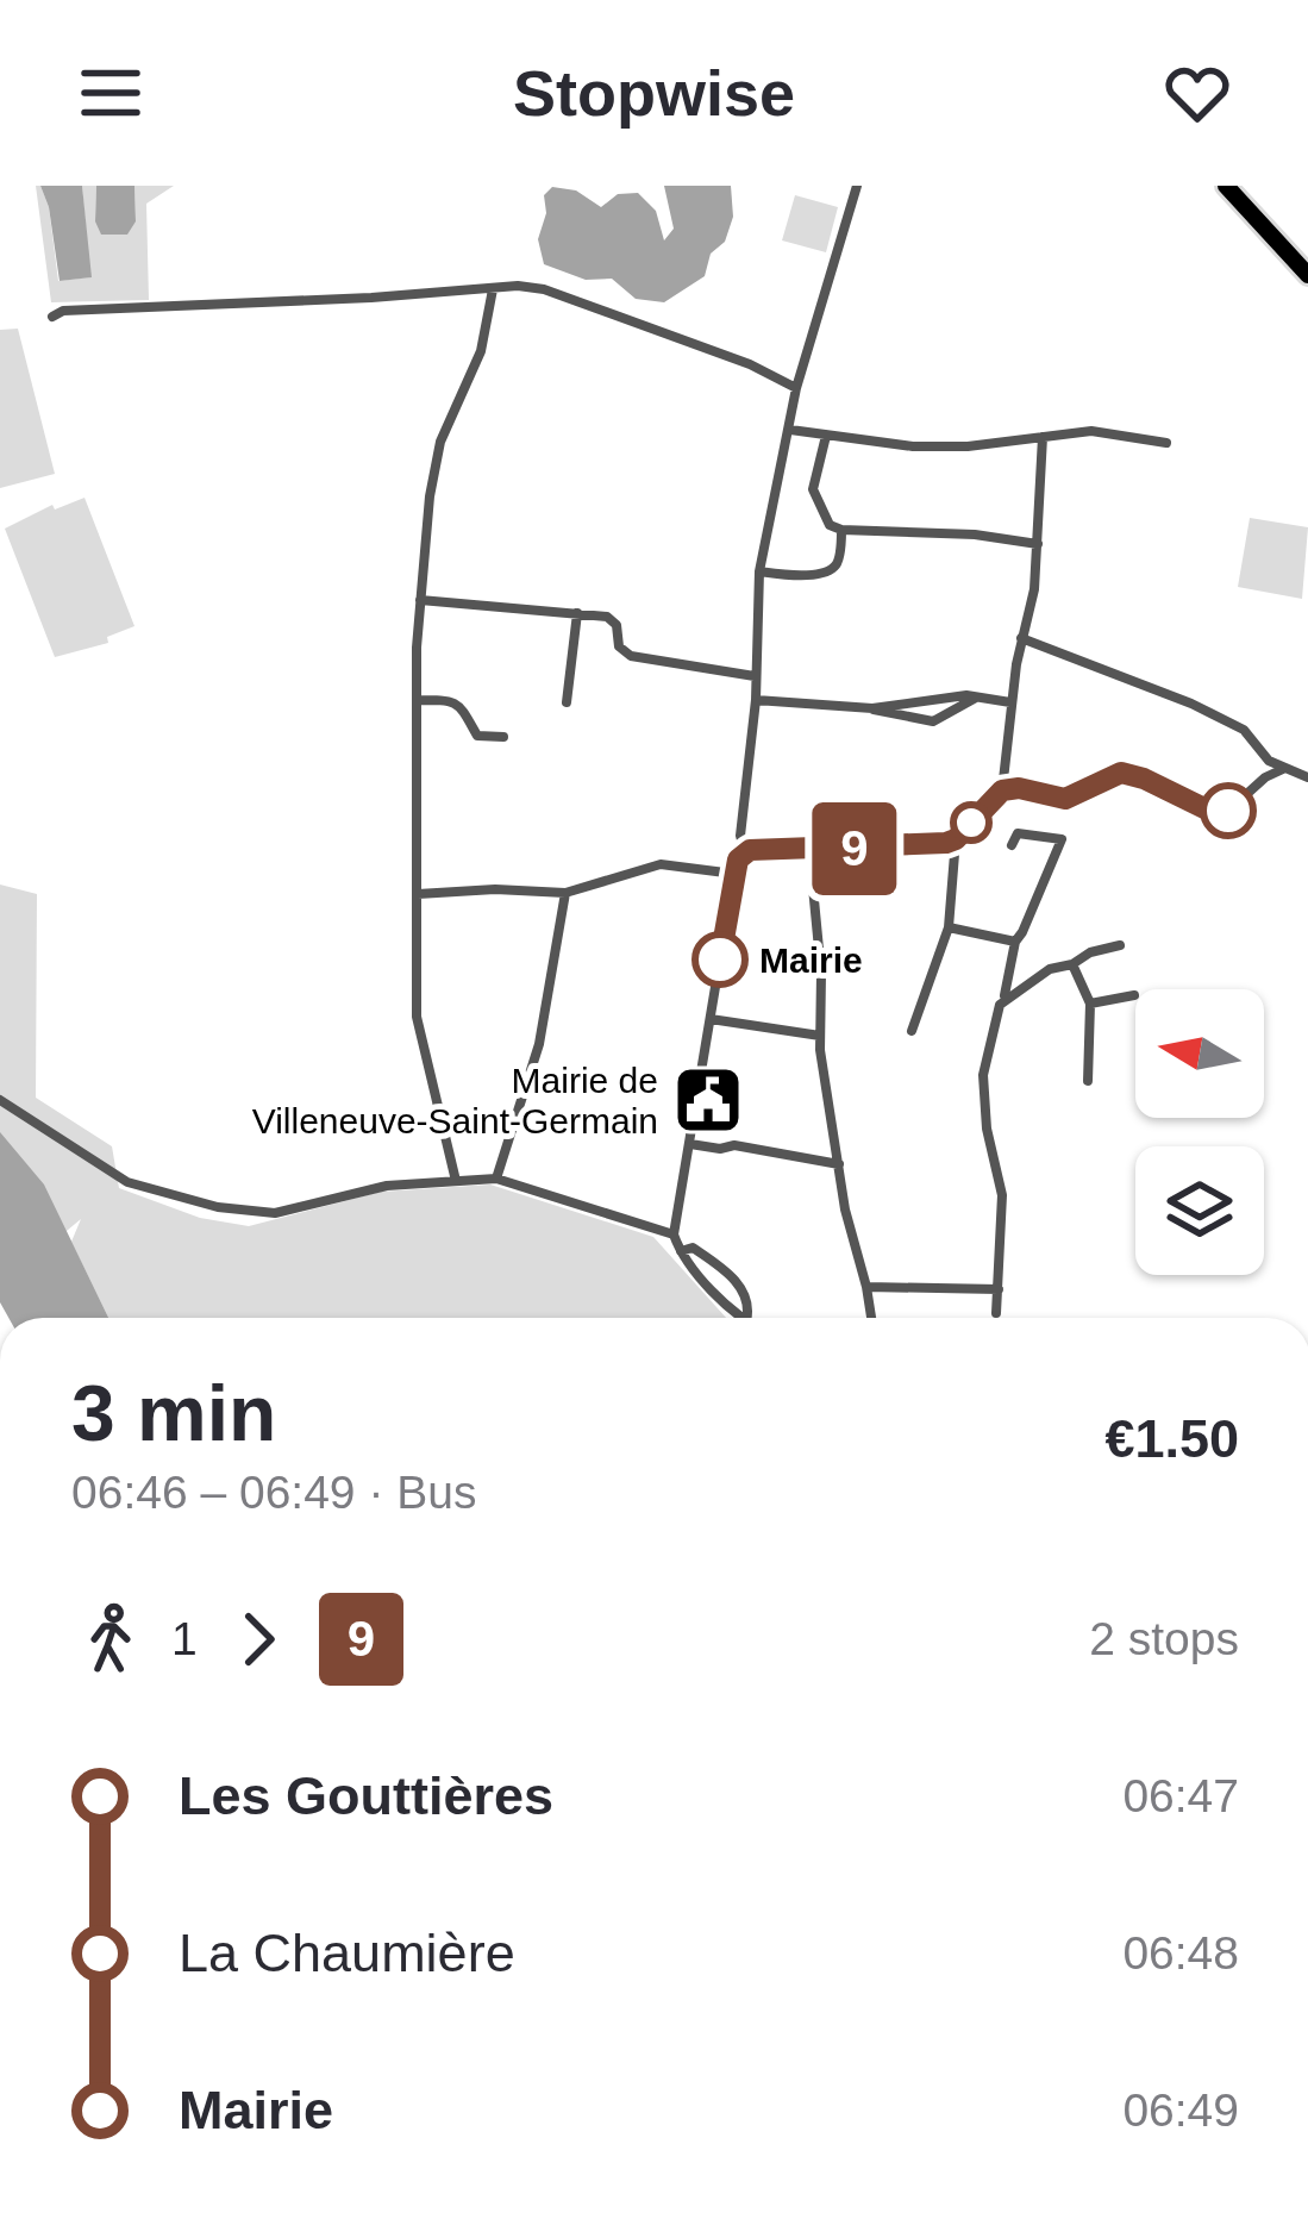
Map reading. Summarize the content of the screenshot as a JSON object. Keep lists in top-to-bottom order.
{
  "places": {
    "other": ["Mairie"],
    "public building": ["Mairie de Villeneuve-Saint-Germain"]
  },
  "lines": ["bus line 9"],
  "north": "left",
  "page": {
    "header": "Stopwise",
    "on_map": "9",
    "heading": ["3 min", "06:46 – 06:49 · Bus", "€1.50"],
    "legs": ["1", "9", "2 stops"],
    "list": [
      {
        "name": "Les Gouttières",
        "value": "06:47"
      },
      {
        "name": "La Chaumière",
        "value": "06:48"
      },
      {
        "name": "Mairie",
        "value": "06:49"
      }
    ]
  }
}
